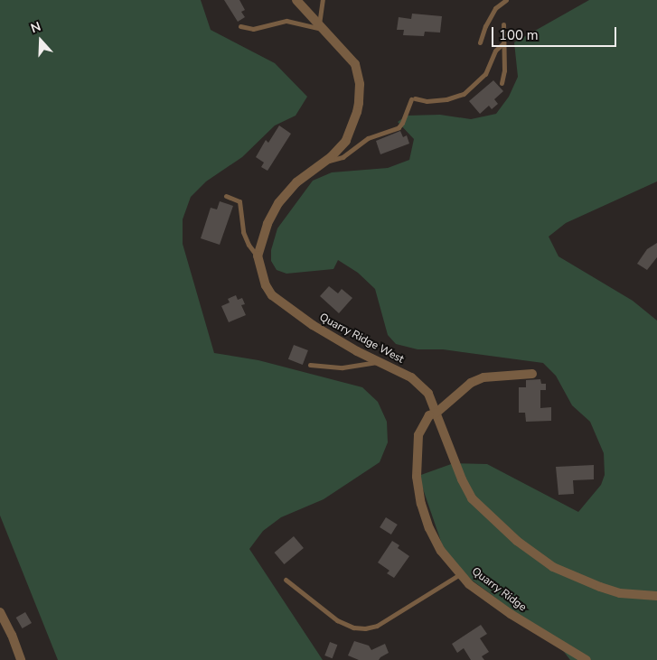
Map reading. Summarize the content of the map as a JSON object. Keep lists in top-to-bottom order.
{
  "streets": {
    "street": ["Quarry Ridge West", "Quarry Ridge"]
  },
  "crossings": [
    ["Quarry Ridge West", "Quarry Ridge"]
  ],
  "scale_bar": "100 m",
  "north": "top"
}
